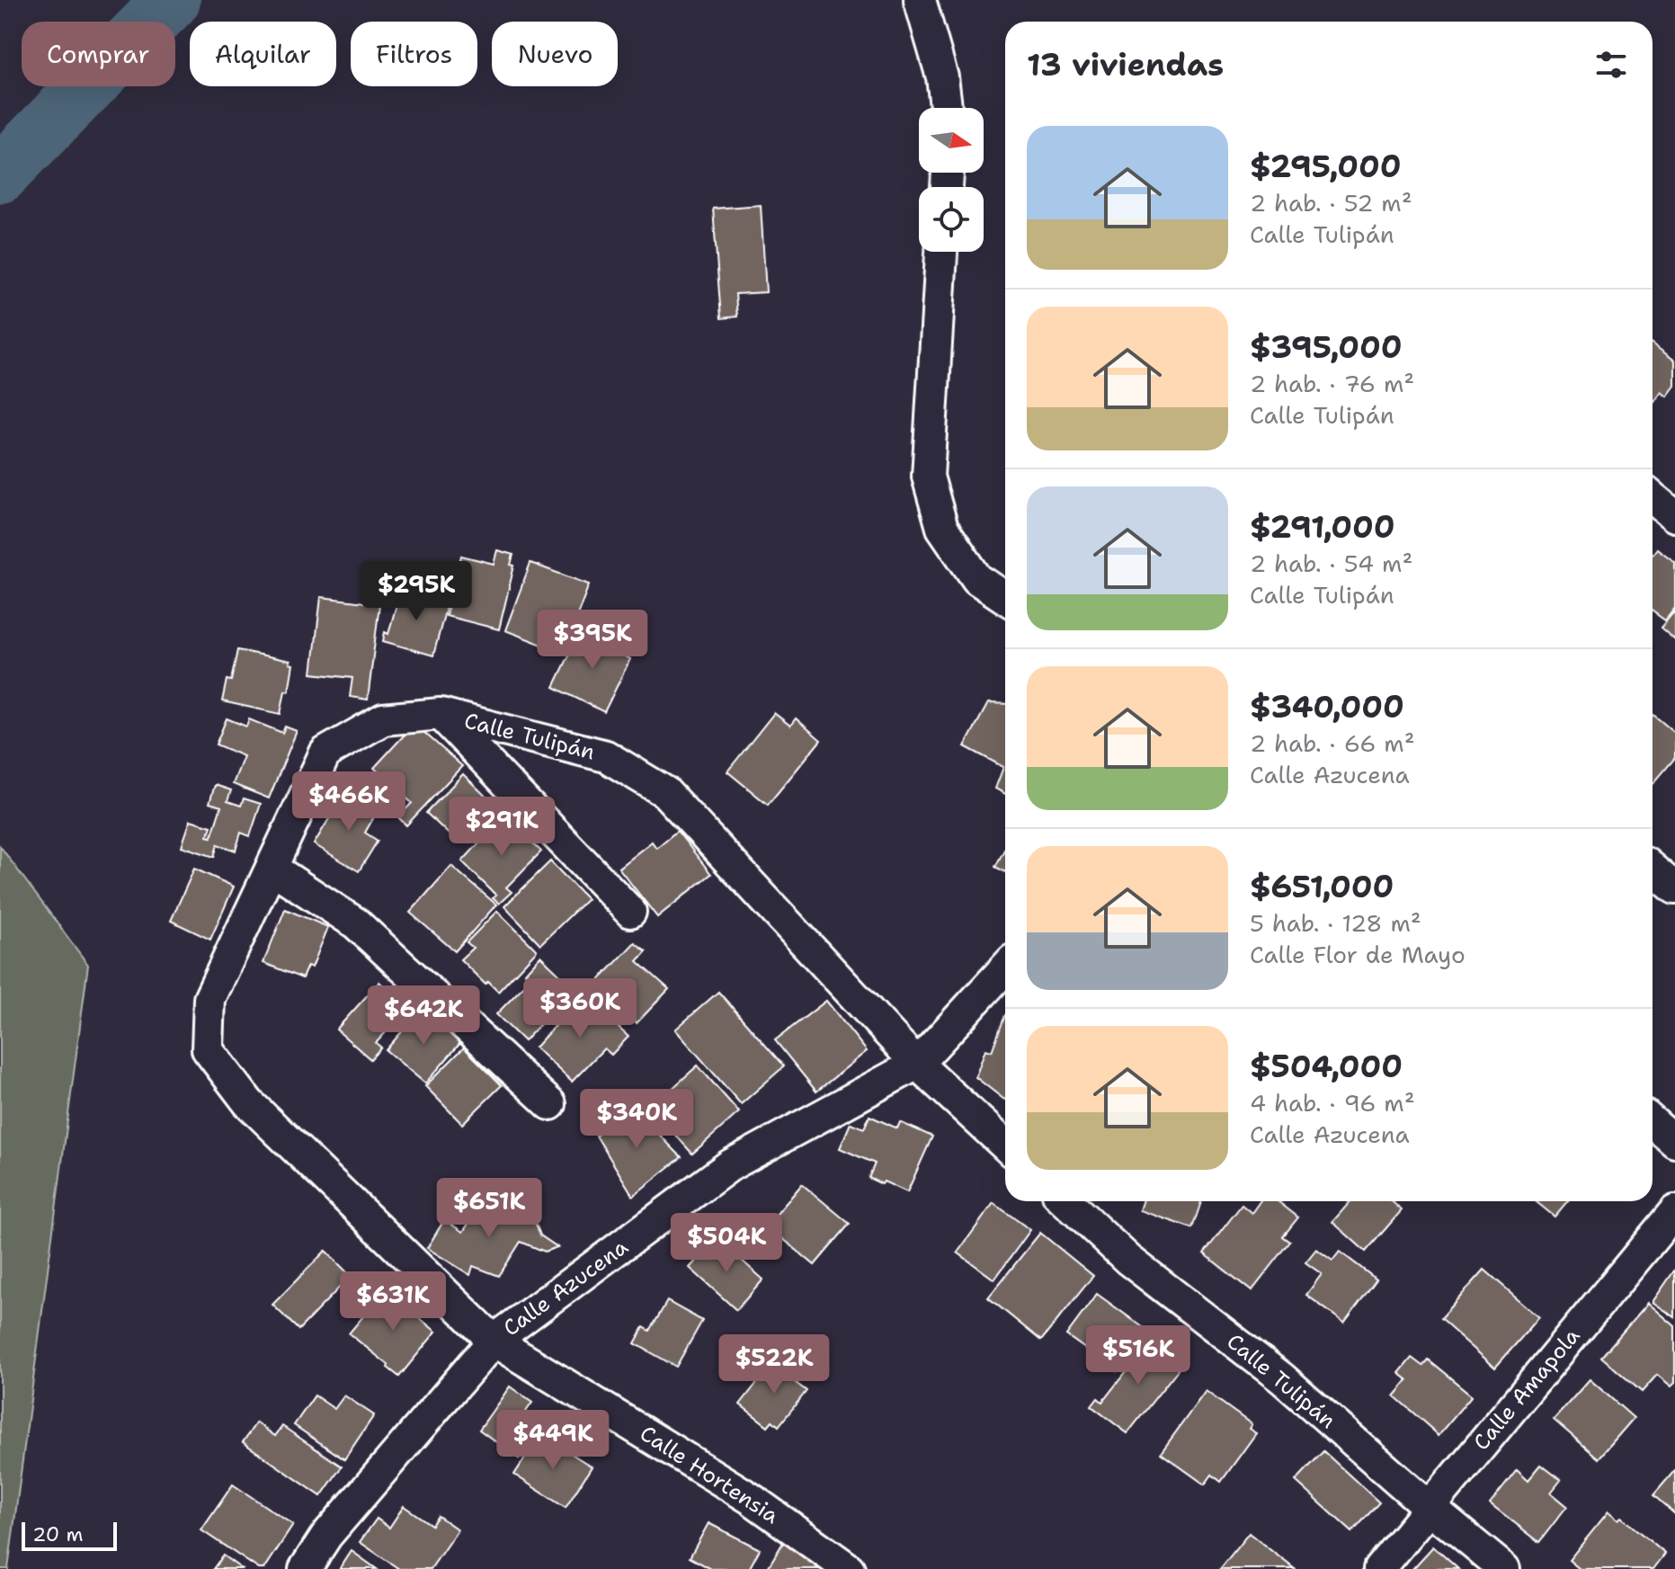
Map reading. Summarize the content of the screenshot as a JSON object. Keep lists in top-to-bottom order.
{
  "streets": {
    "street": [
      "Calle Tulipán",
      "Calle Azucena",
      "Calle Amapola",
      "Calle Hortensia"
    ]
  },
  "crossings": [
    ["Calle Tulipán", "Calle Azucena"],
    ["Calle Tulipán", "Calle Amapola"],
    ["Calle Tulipán", "Calle Hortensia"],
    ["Calle Azucena", "Calle Hortensia"]
  ],
  "scale_bar": "20 m",
  "north": "right",
  "page": {
    "chip": [
      "Comprar",
      "Alquilar",
      "Filtros",
      "Nuevo"
    ],
    "heading": "13 viviendas",
    "list": [
      {
        "name": "$295,000",
        "note": "2 hab. · 52 m² · Calle Tulipán"
      },
      {
        "name": "$395,000",
        "note": "2 hab. · 76 m² · Calle Tulipán"
      },
      {
        "name": "$291,000",
        "note": "2 hab. · 54 m² · Calle Tulipán"
      },
      {
        "name": "$340,000",
        "note": "2 hab. · 66 m² · Calle Azucena"
      },
      {
        "name": "$651,000",
        "note": "5 hab. · 128 m² · Calle Flor de Mayo"
      },
      {
        "name": "$504,000",
        "note": "4 hab. · 96 m² · Calle Azucena"
      }
    ],
    "price": [
      "$295K",
      "$395K",
      "$466K",
      "$291K",
      "$360K",
      "$642K",
      "$340K",
      "$651K",
      "$504K",
      "$631K",
      "$516K",
      "$522K",
      "$449K"
    ],
    "scale": "20 m"
  }
}
